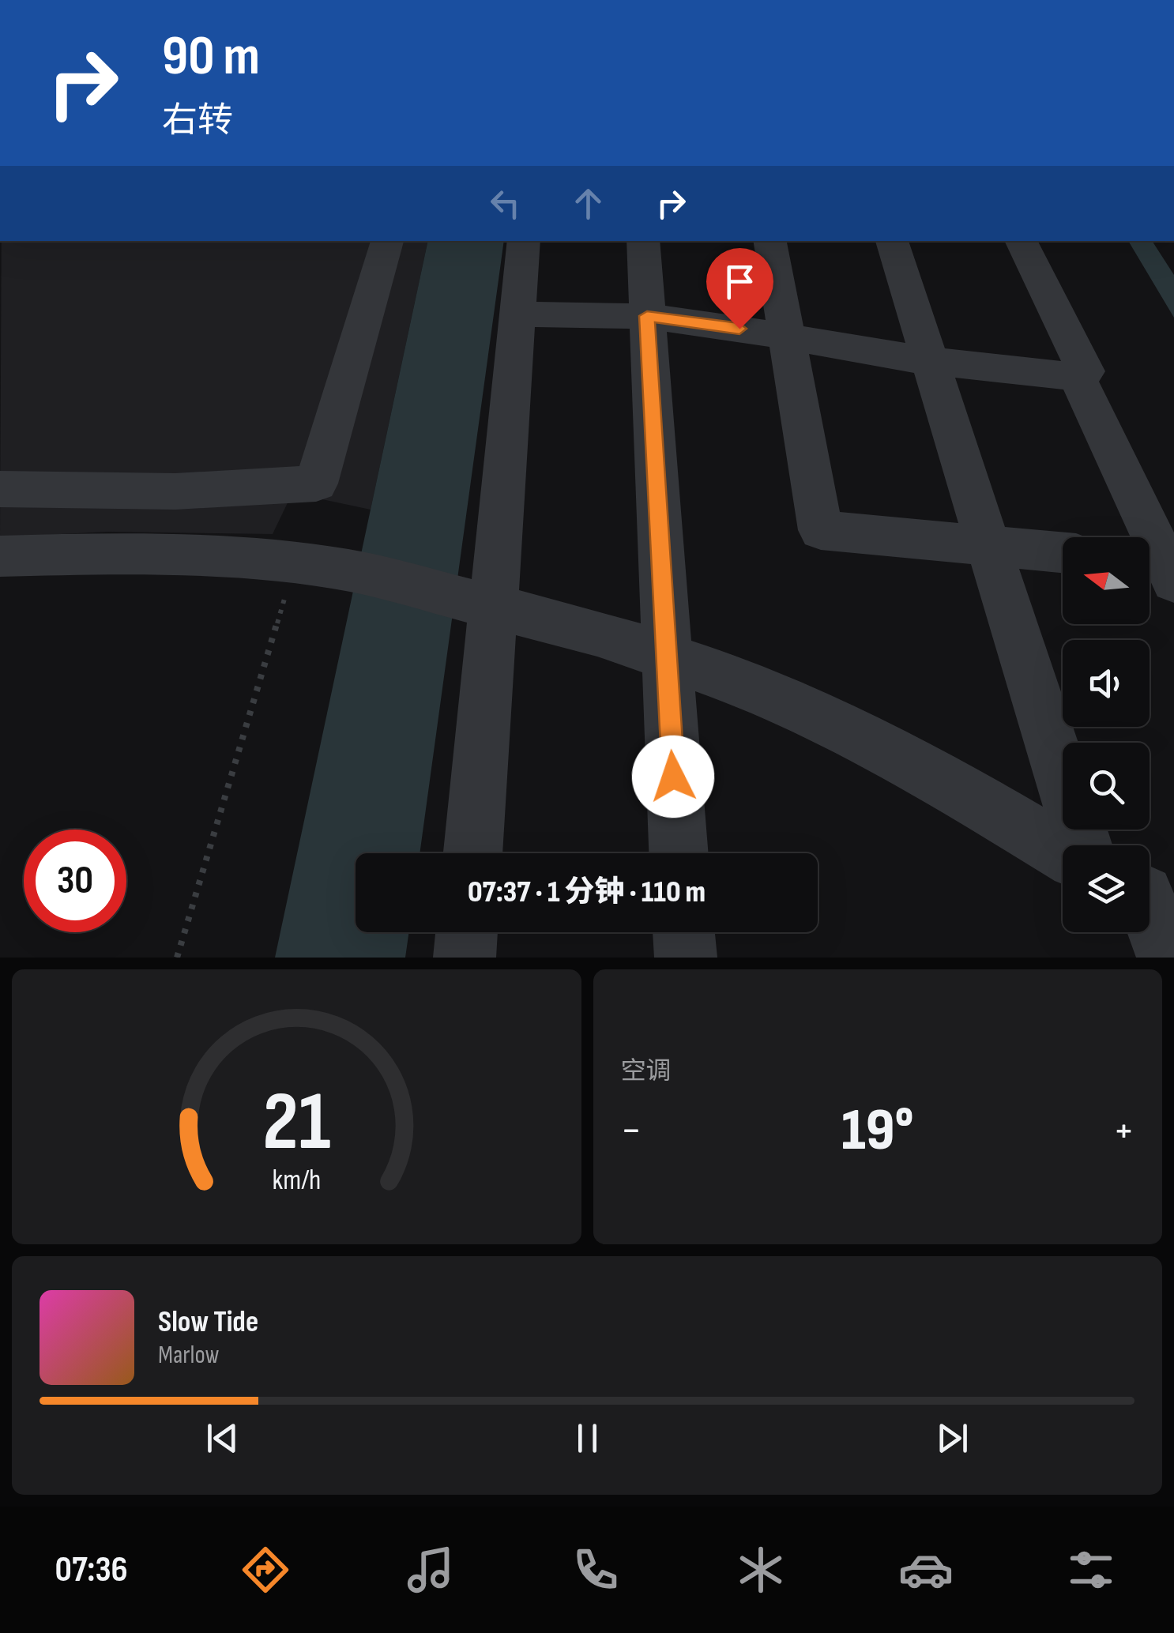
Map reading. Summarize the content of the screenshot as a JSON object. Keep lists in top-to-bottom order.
{
  "north": "left",
  "page": {
    "turn": ["90 m", "右转"],
    "limit": "30",
    "trip": "07:37 · 1 分钟 · 110 m",
    "tile": "空调",
    "heat": ["−", "19°", "+"],
    "song": ["Slow Tide", "Marlow"],
    "tabs": "07:36",
    "gauge": ["21", "km/h"]
  }
}
